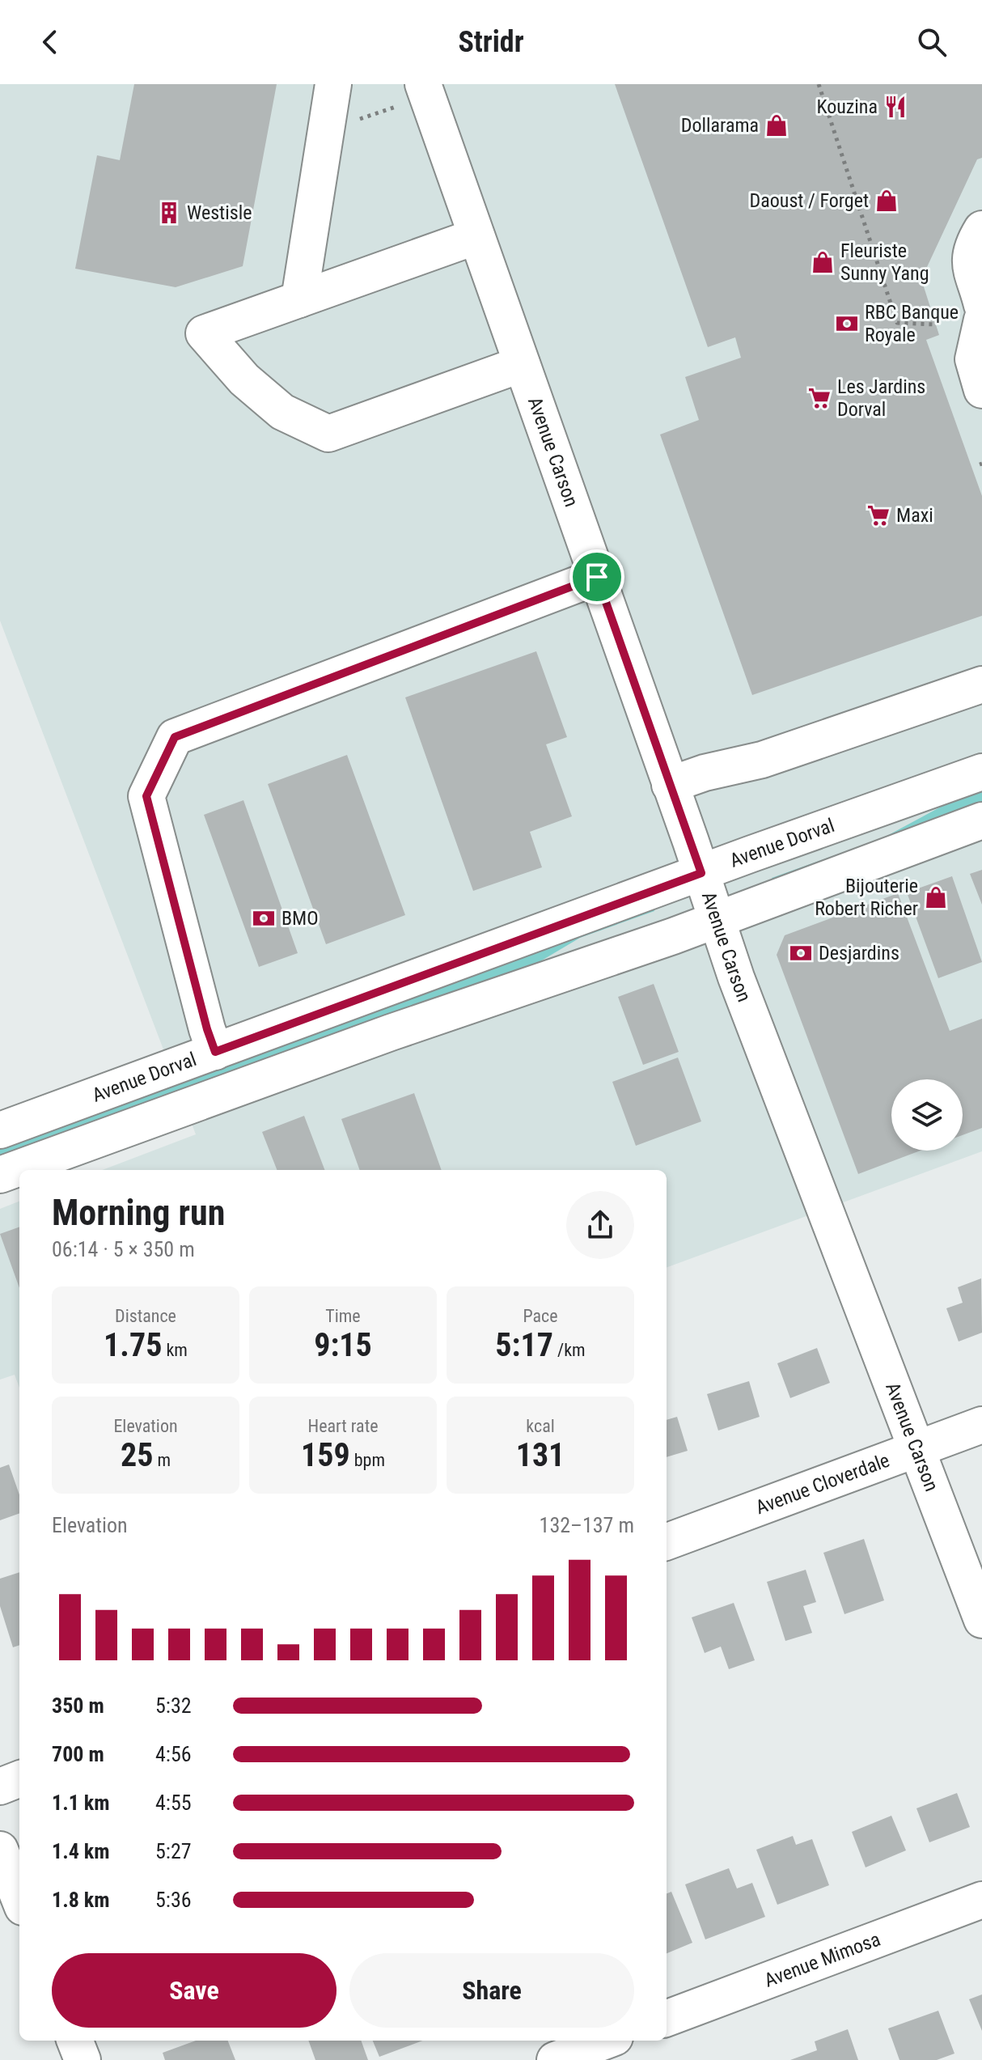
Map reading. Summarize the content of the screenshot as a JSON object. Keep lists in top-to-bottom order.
{
  "streets": {
    "street": [
      "Avenue Carson",
      "Avenue Dorval",
      "Avenue Cloverdale",
      "Avenue Mimosa"
    ]
  },
  "crossings": [
    ["Avenue Carson", "Avenue Dorval"],
    ["Avenue Carson", "Avenue Cloverdale"]
  ],
  "places": {
    "restaurant": ["Kouzina"],
    "shop": [
      "Dollarama",
      "Daoust / Forget",
      "Fleuriste Sunny Yang",
      "Bijouterie Robert Richer"
    ],
    "building": ["Westisle"],
    "bank": ["RBC Banque Royale", "BMO", "Desjardins"],
    "supermarket": ["Les Jardins Dorval", "Maxi"]
  },
  "page": {
    "header": "Stridr",
    "heading": ["Morning run", "06:14 · 5 × 350 m"],
    "stats": [
      ["Distance", "1.75 km"],
      ["Time", "9:15"],
      ["Pace", "5:17 /km"],
      ["Elevation", "25 m"],
      ["Heart rate", "159 bpm"],
      ["kcal", "131"]
    ],
    "chart": ["Elevation", "132–137 m"],
    "list": [
      {
        "name": "350 m",
        "note": "5:32"
      },
      {
        "name": "700 m",
        "note": "4:56"
      },
      {
        "name": "1.1 km",
        "note": "4:55"
      },
      {
        "name": "1.4 km",
        "note": "5:27"
      },
      {
        "name": "1.8 km",
        "note": "5:36"
      }
    ],
    "buttons": ["Save", "Share"]
  }
}
